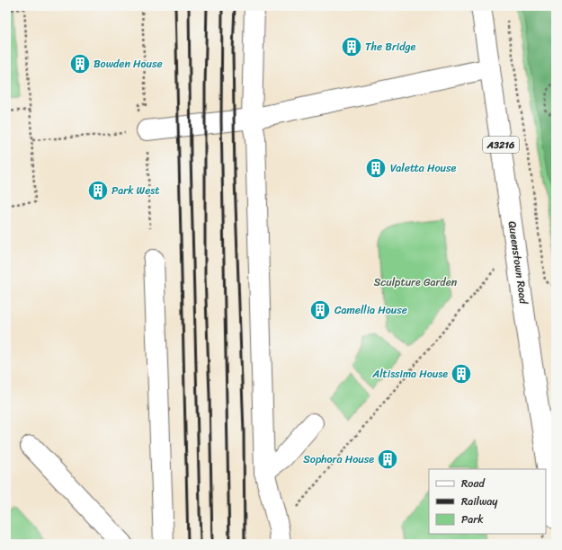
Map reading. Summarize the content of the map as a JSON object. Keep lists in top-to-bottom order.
{
  "streets": {
    "main road": ["A3216", "Queenstown Road"]
  },
  "parks": ["Sculpture Garden"],
  "places": {
    "building": [
      "The Bridge",
      "Bowden House",
      "Valetta House",
      "Park West",
      "Camellia House",
      "Altissima House",
      "Sophora House"
    ]
  },
  "legend": ["Road", "Railway", "Park"]
}
